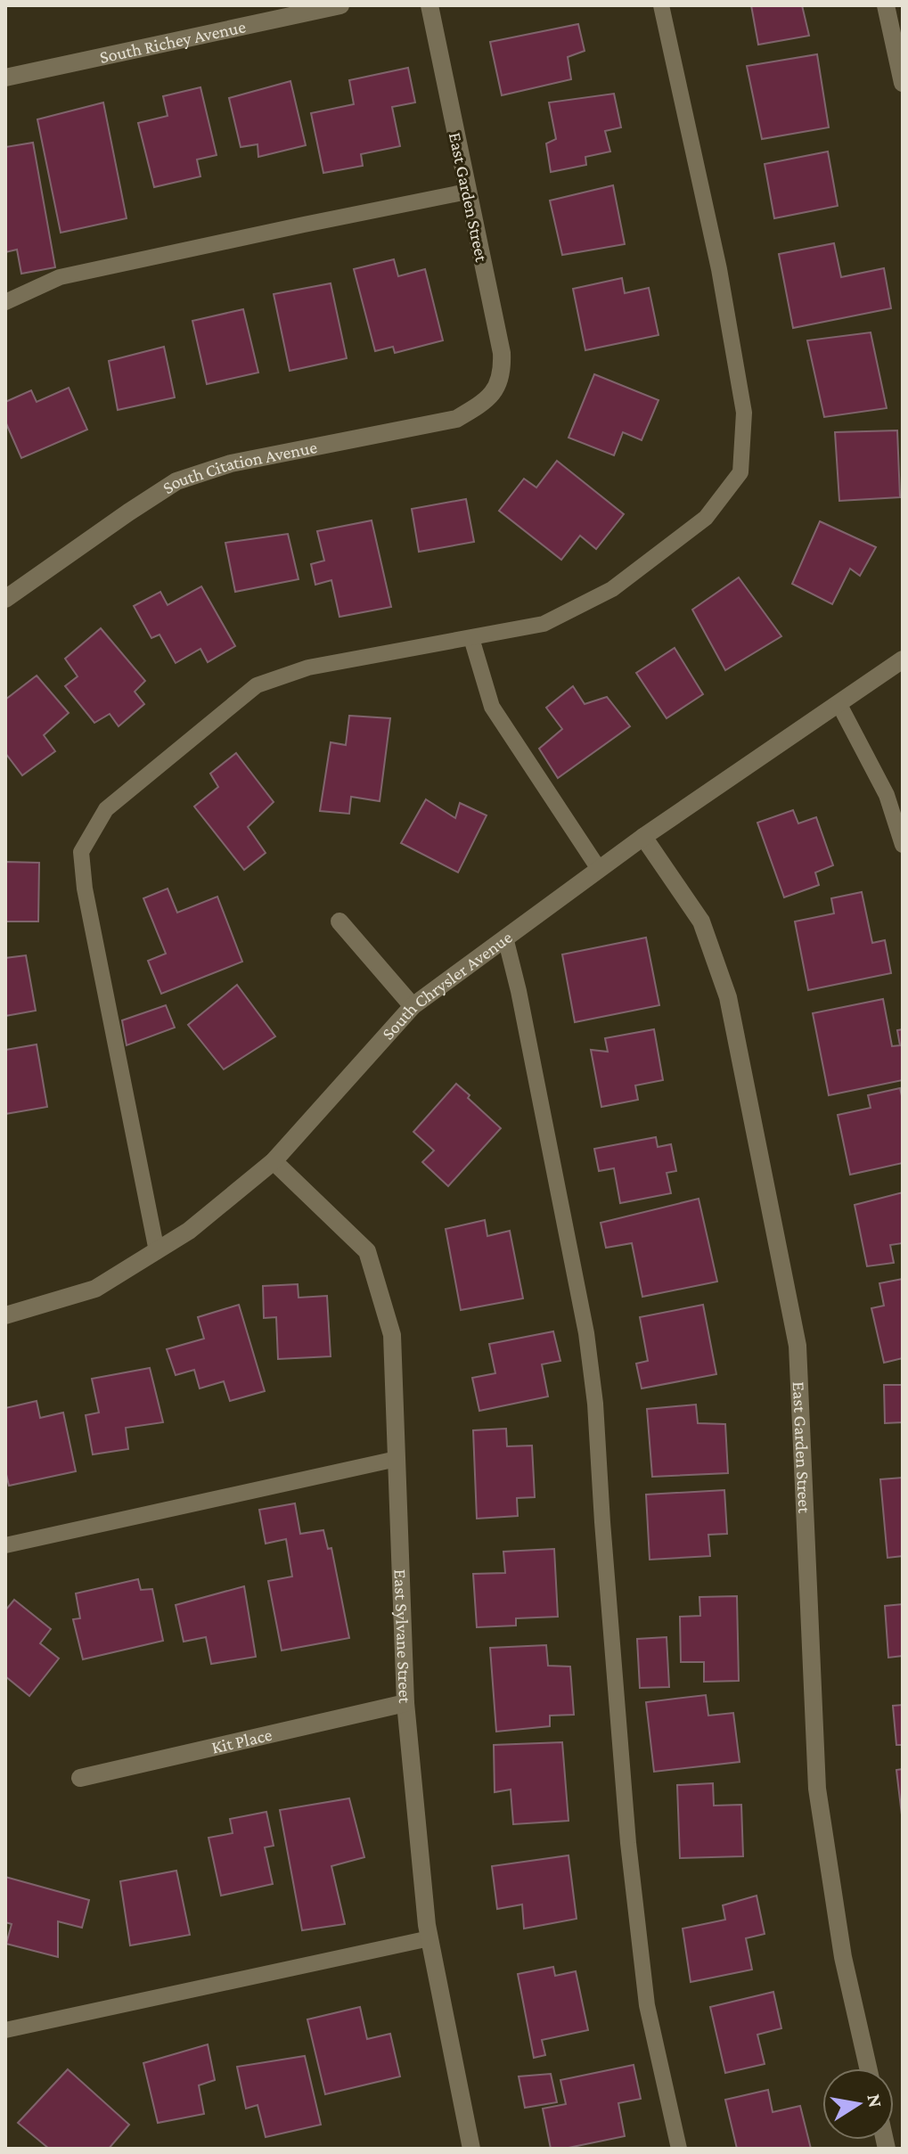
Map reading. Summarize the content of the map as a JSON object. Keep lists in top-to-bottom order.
{
  "streets": {
    "street": [
      "South Richey Avenue",
      "East Garden Street",
      "South Citation Avenue",
      "South Chrysler Avenue",
      "East Sylvane Street",
      "Kit Place"
    ]
  },
  "crossings": [
    ["East Garden Street", "South Citation Avenue"],
    ["East Garden Street", "South Chrysler Avenue"],
    ["South Chrysler Avenue", "East Sylvane Street"],
    ["East Sylvane Street", "Kit Place"]
  ],
  "north": "right"
}
